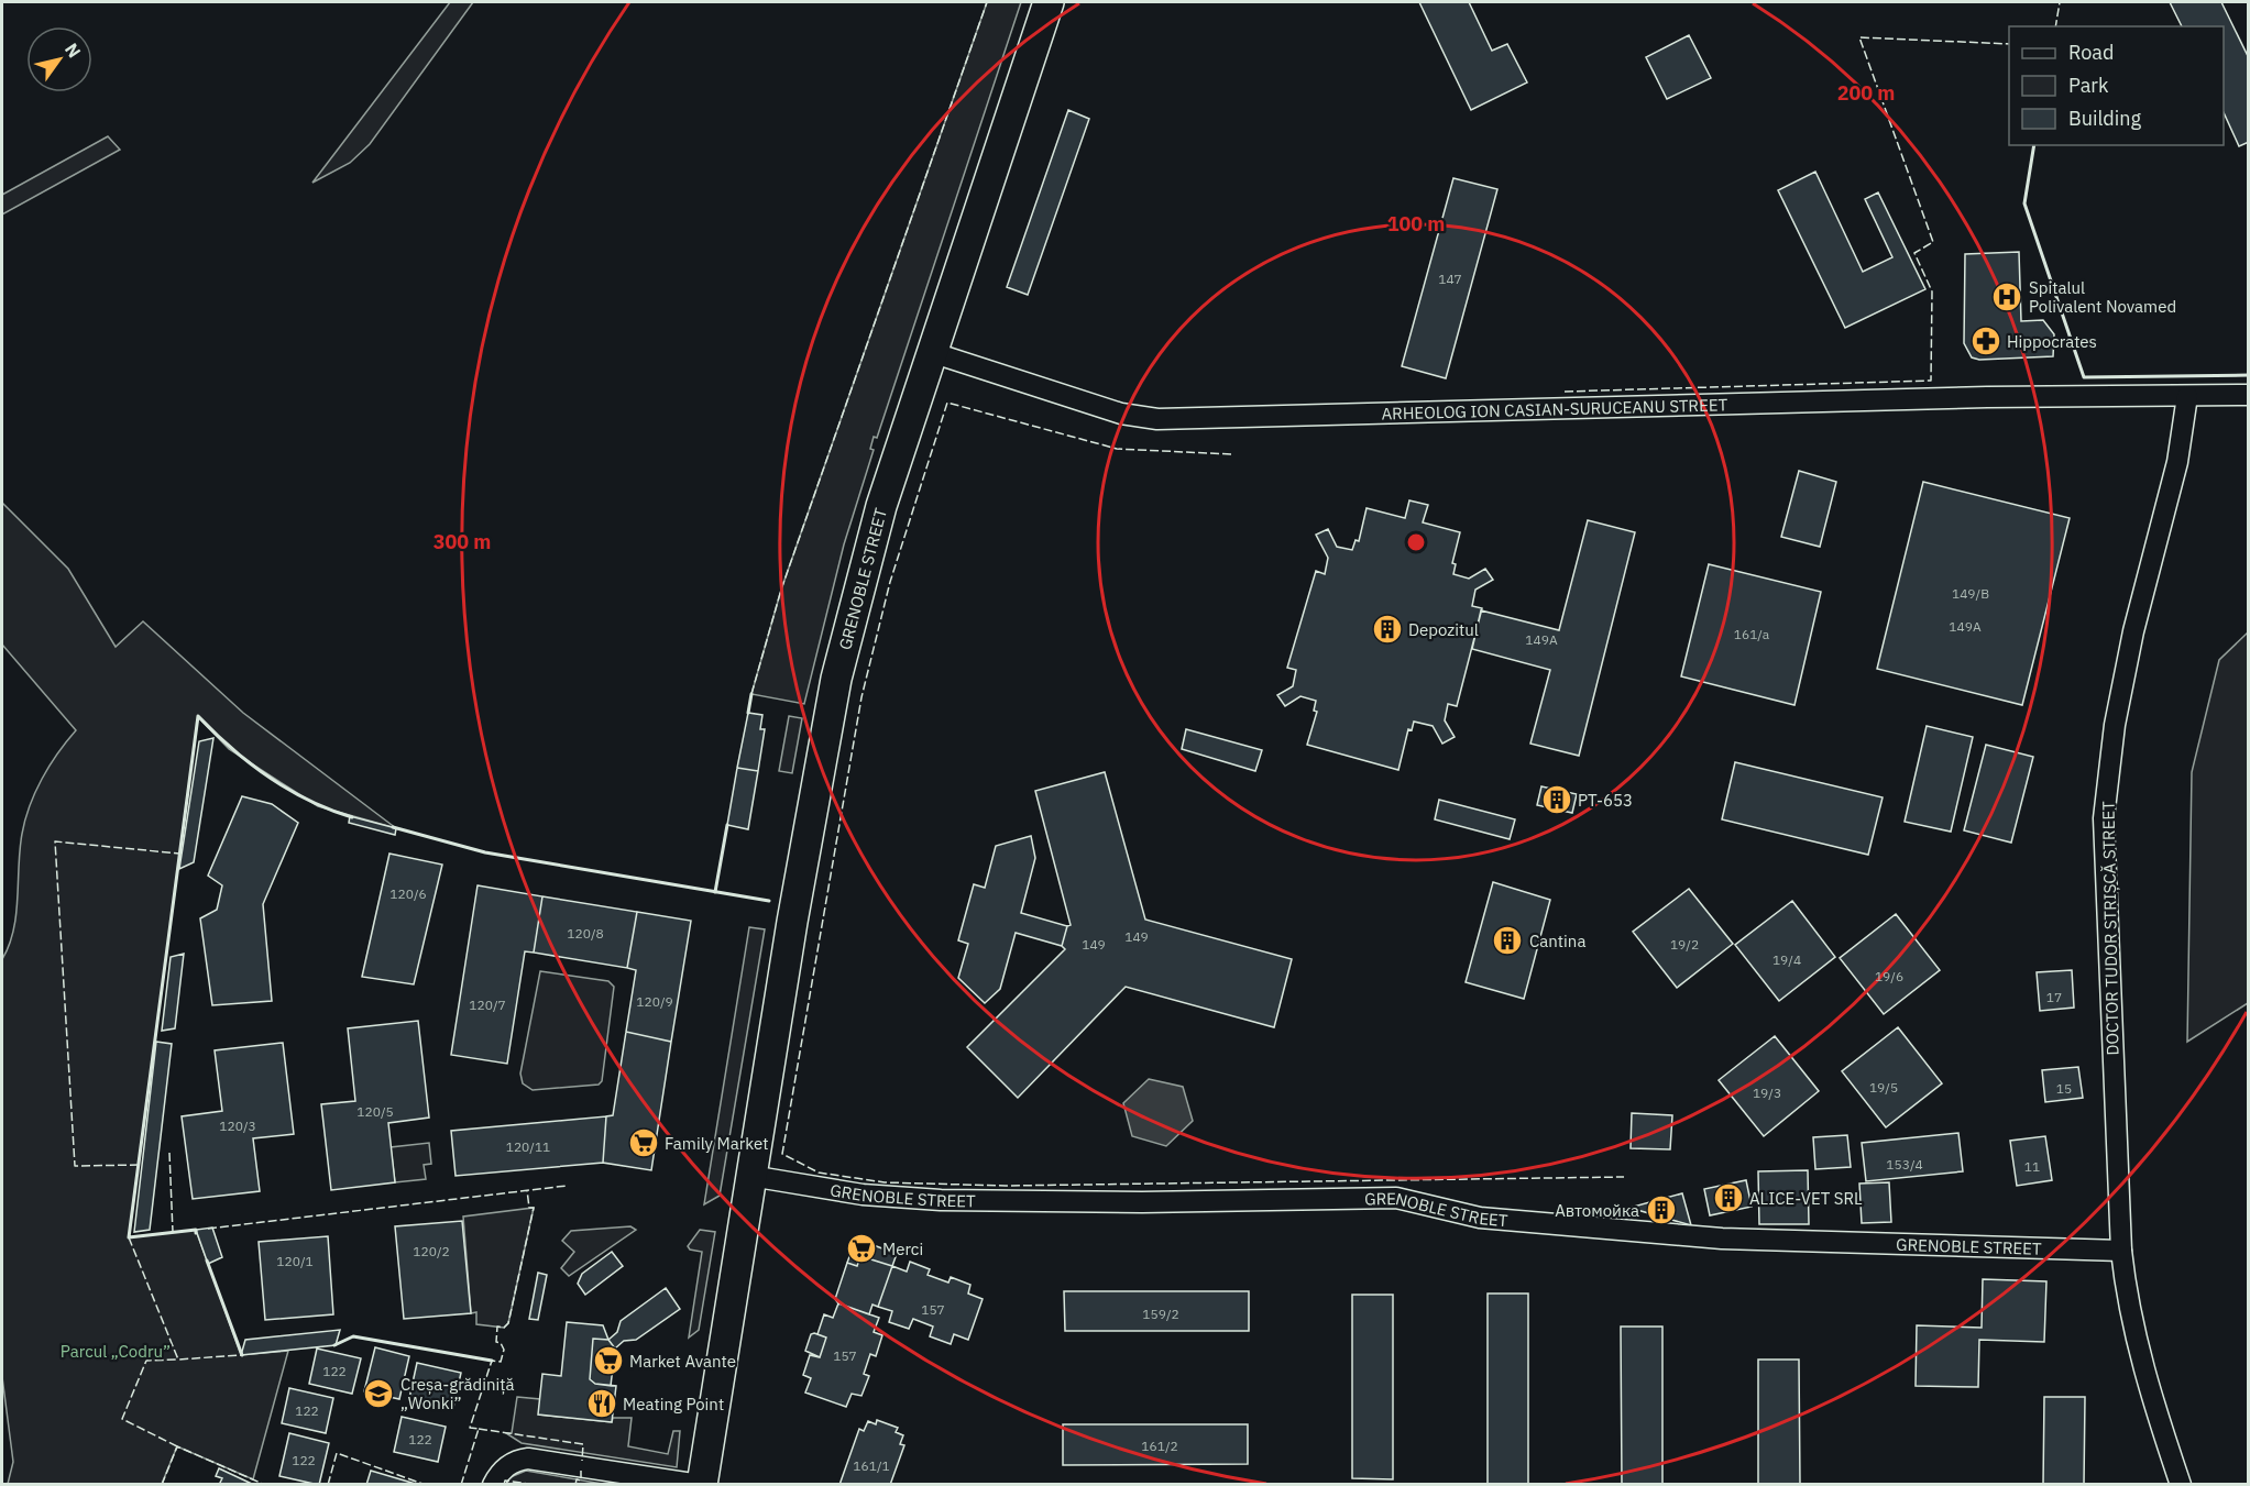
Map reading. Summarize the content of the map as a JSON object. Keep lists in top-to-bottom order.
{
  "streets": {
    "main road": ["GRENOBLE STREET"],
    "street": ["ARHEOLOG ION CASIAN-SURUCEANU STREET", "DOCTOR TUDOR STRIȘCĂ STREET"]
  },
  "crossings": [
    ["ARHEOLOG ION CASIAN-SURUCEANU STREET", "GRENOBLE STREET"],
    ["ARHEOLOG ION CASIAN-SURUCEANU STREET", "DOCTOR TUDOR STRIȘCĂ STREET"],
    ["GRENOBLE STREET", "DOCTOR TUDOR STRIȘCĂ STREET"]
  ],
  "parks": ["Parcul „Codru”"],
  "places": {
    "hospital": ["Spitalul Polivalent Novamed"],
    "pharmacy": ["Hippocrates"],
    "building": [
      "Depozitul",
      "PT-653",
      "Cantina",
      "ALICE-VET SRL",
      "Автомойка"
    ],
    "supermarket": ["Family Market", "Merci", "Market Avante"],
    "school or university": ["Creșa-grădiniță „Wonki”"],
    "restaurant": ["Meating Point"]
  },
  "house_numbers": [
    "147",
    "149/B",
    "149A",
    "161/a",
    "149A",
    "120/6",
    "120/8",
    "149",
    "149",
    "19/2",
    "19/4",
    "19/6",
    "17",
    "120/9",
    "120/7",
    "19/5",
    "15",
    "19/3",
    "120/5",
    "120/3",
    "120/11",
    "153/4",
    "11",
    "120/2",
    "120/1",
    "157",
    "159/2",
    "157",
    "122",
    "122",
    "122",
    "161/2",
    "122",
    "161/1"
  ],
  "legend": ["Road", "Park", "Building"],
  "north": "top right",
  "rings": ["200 m", "100 m", "300 m"]
}
